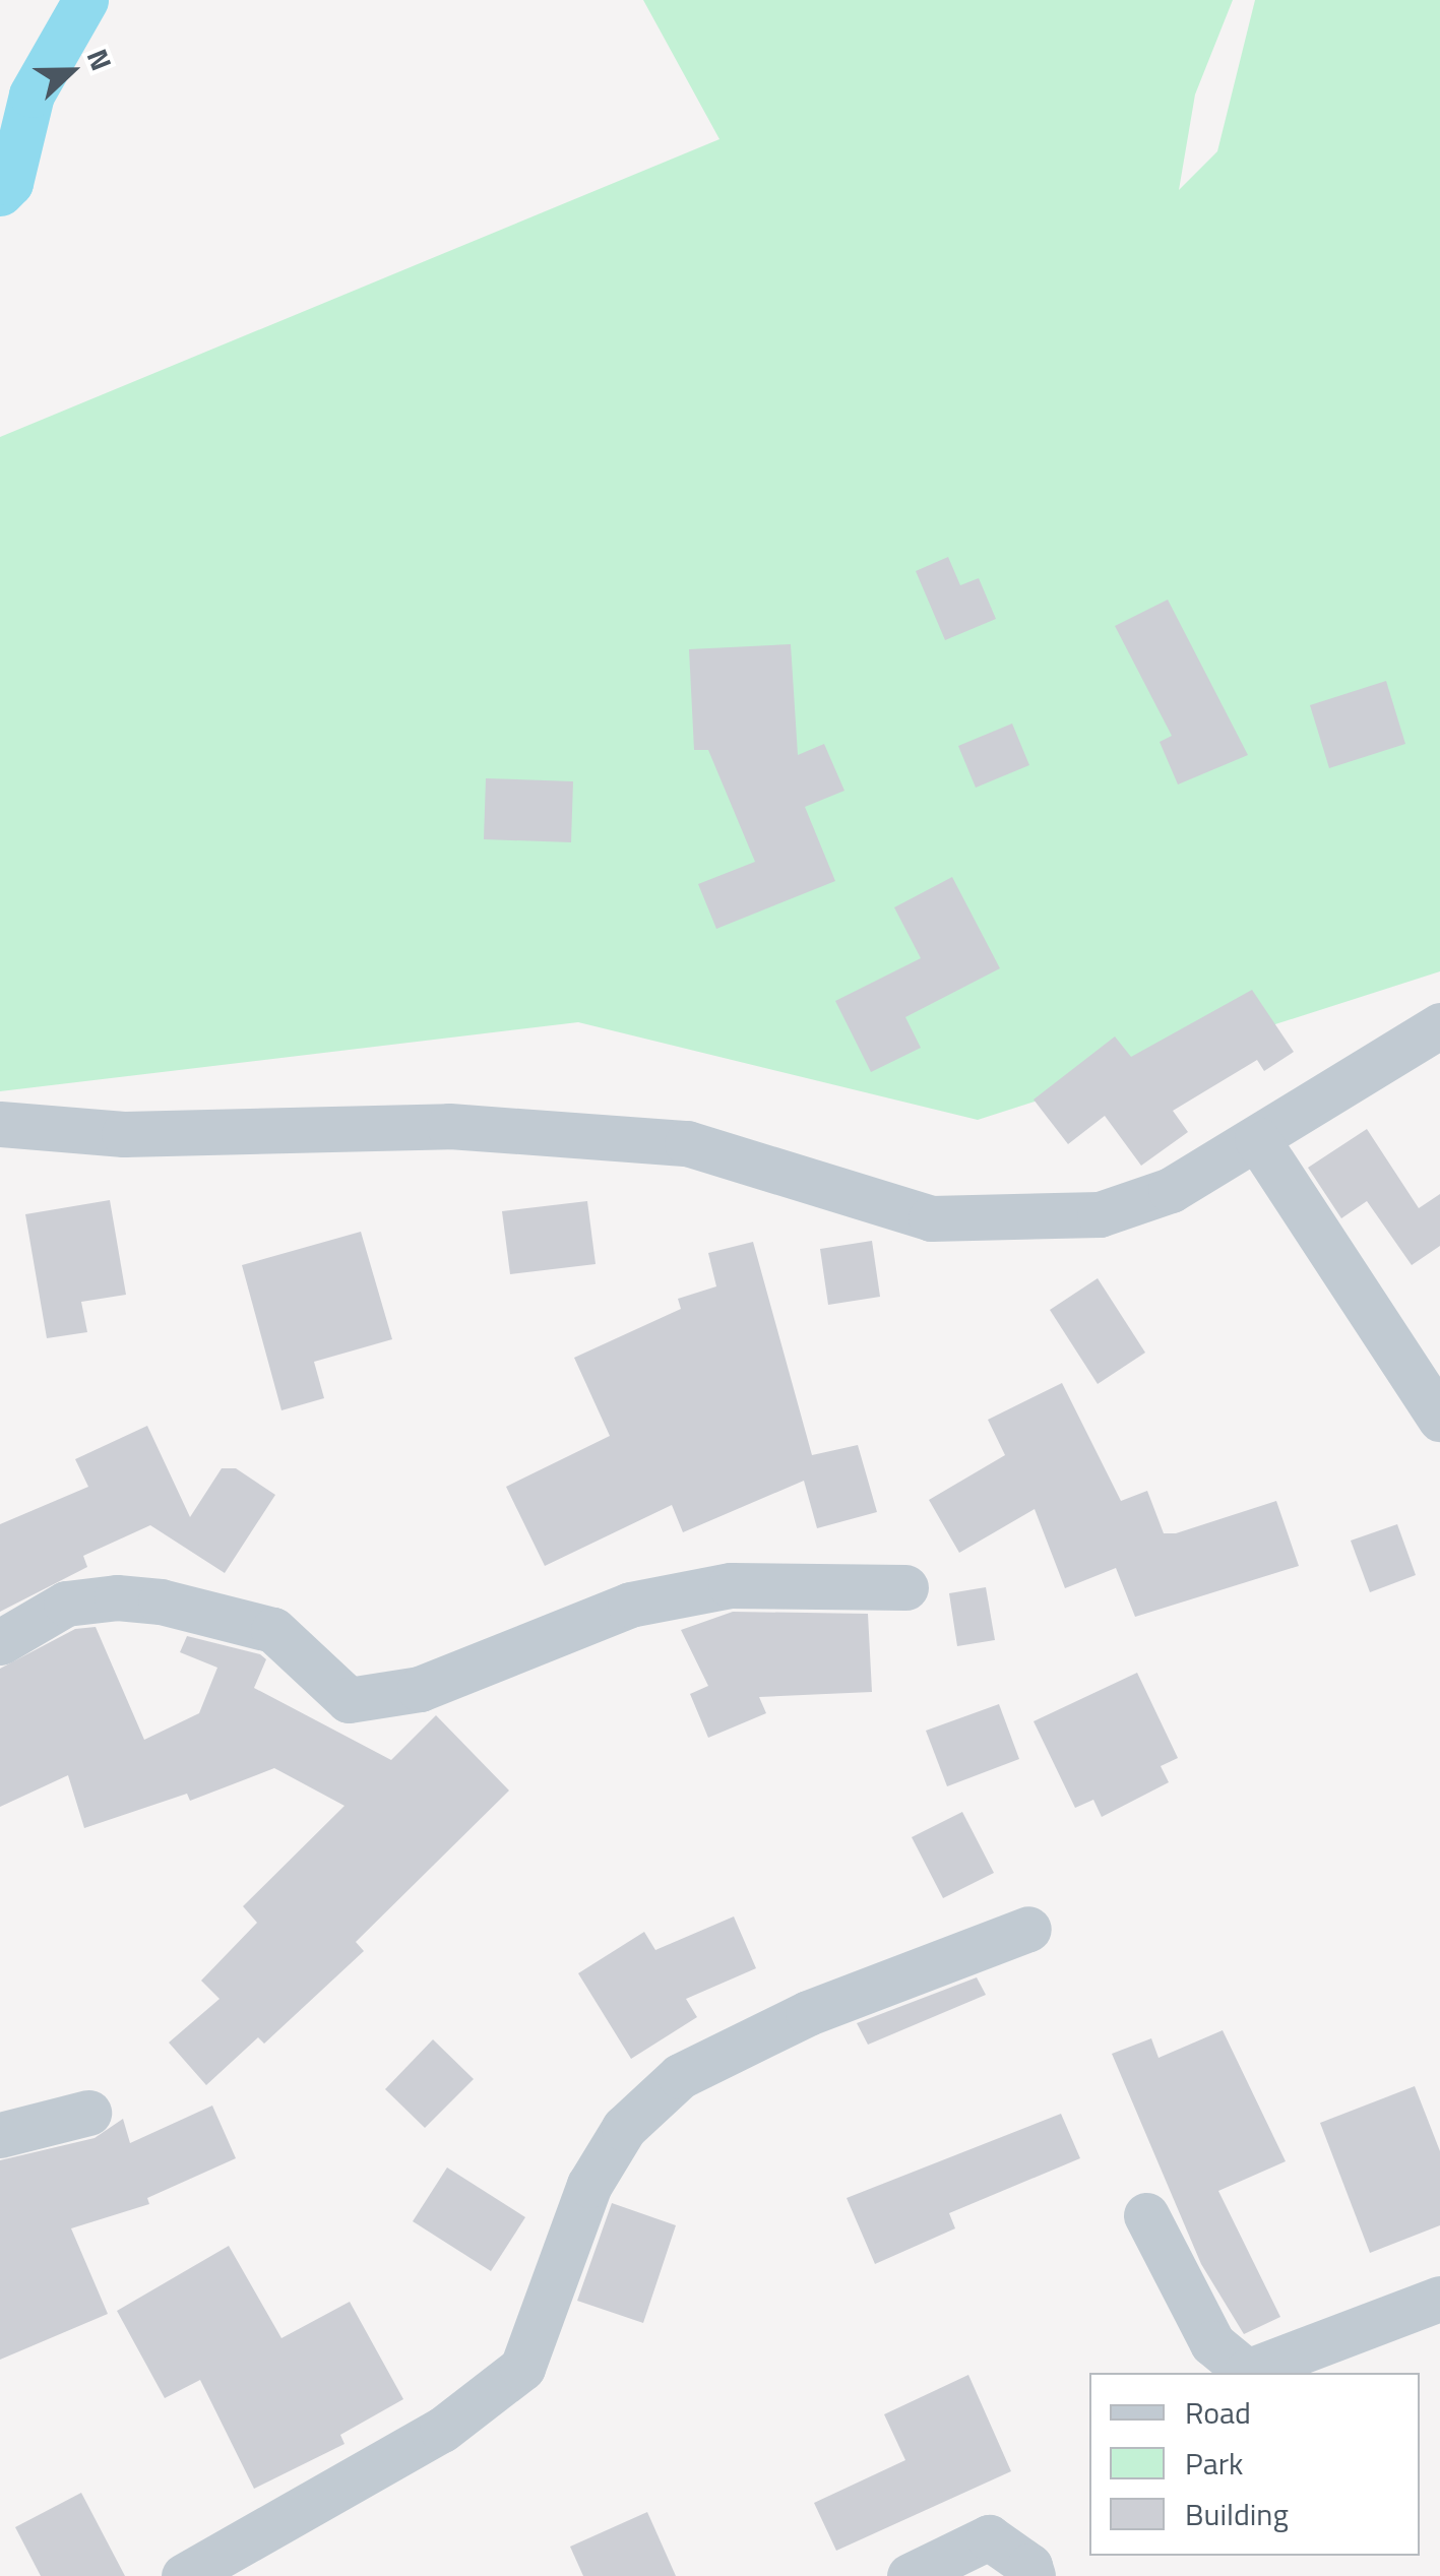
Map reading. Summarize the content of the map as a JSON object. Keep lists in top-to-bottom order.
{
  "legend": ["Road", "Park", "Building"],
  "north": "right"
}
